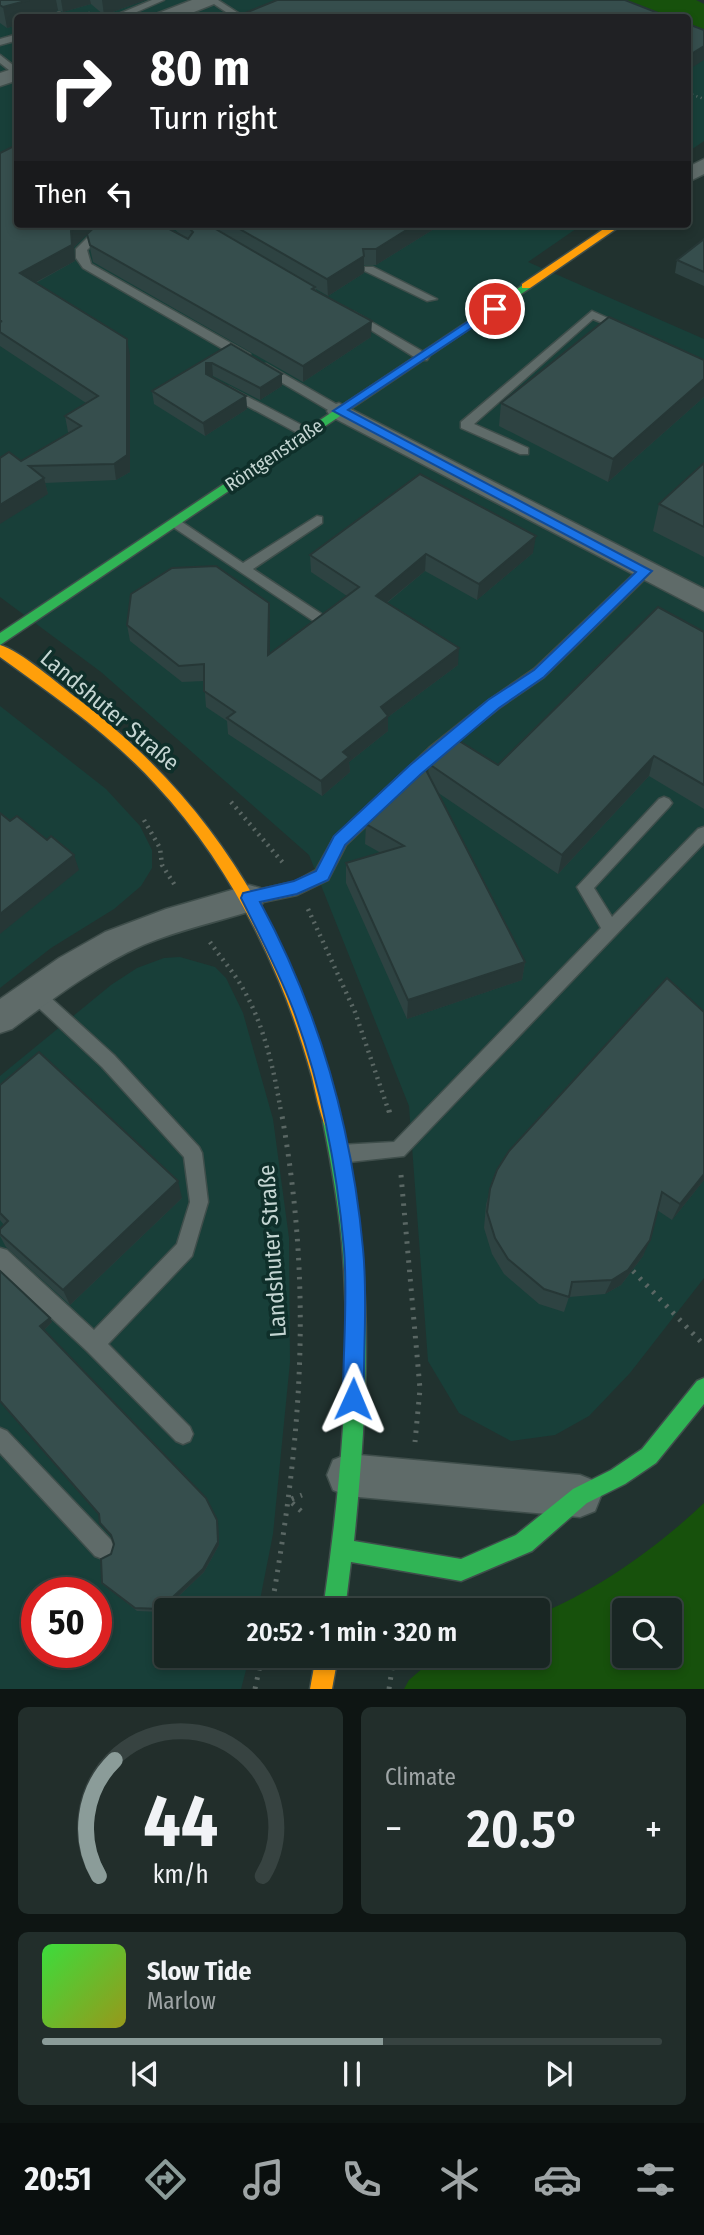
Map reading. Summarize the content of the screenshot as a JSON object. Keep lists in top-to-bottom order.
{
  "streets": {
    "street": ["Röntgenstraße", "Landshuter Straße"]
  },
  "page": {
    "turn": ["80 m", "Turn right"],
    "then": "Then",
    "limit": "50",
    "trip": "20:52 · 1 min · 320 m",
    "tile": "Climate",
    "heat": ["−", "20.5°", "+"],
    "song": ["Slow Tide", "Marlow"],
    "tabs": "20:51",
    "gauge": ["44", "km/h"]
  }
}
